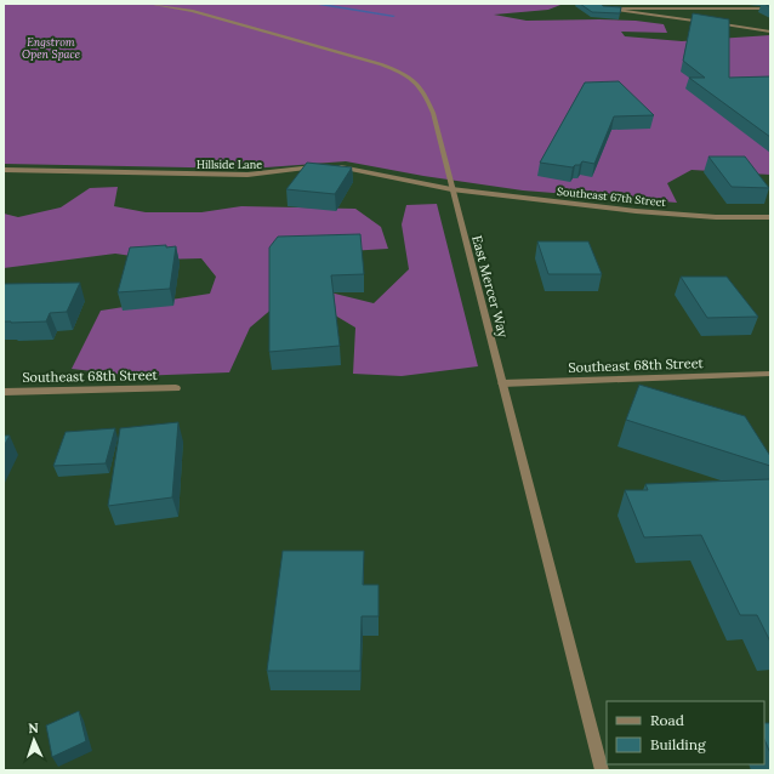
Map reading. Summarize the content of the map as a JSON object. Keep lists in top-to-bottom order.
{
  "streets": {
    "street": [
      "Hillside Lane",
      "Southeast 67th Street",
      "East Mercer Way",
      "Southeast 68th Street"
    ]
  },
  "crossings": [
    ["Southeast 67th Street", "East Mercer Way"],
    ["East Mercer Way", "Southeast 68th Street"]
  ],
  "parks": ["Engstrom Open Space"],
  "legend": ["Road", "Building"],
  "north": "top"
}
